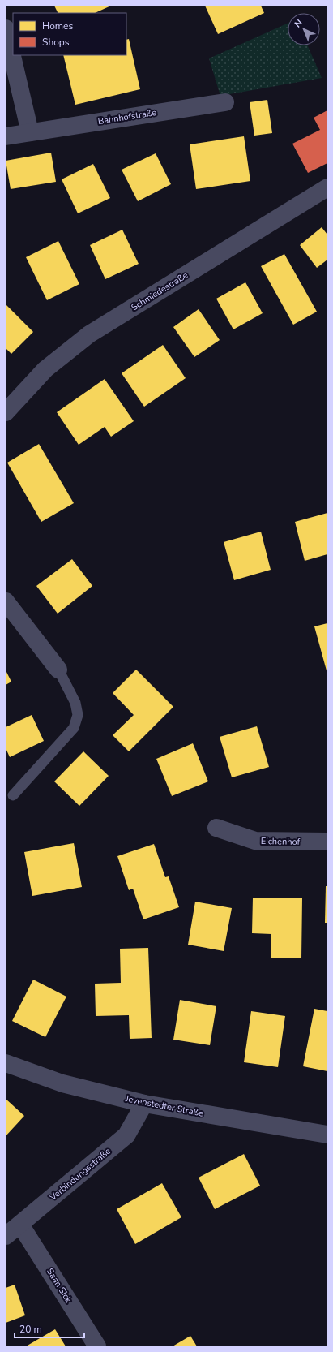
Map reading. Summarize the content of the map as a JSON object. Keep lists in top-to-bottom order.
{
  "streets": {
    "street": [
      "Bahnhofstraße",
      "Schmiedestraße",
      "Eichenhof",
      "Jevenstedter Straße",
      "Verbindungsstraße",
      "Saan Sick"
    ]
  },
  "crossings": [
    ["Jevenstedter Straße", "Verbindungsstraße"],
    ["Verbindungsstraße", "Saan Sick"]
  ],
  "legend": ["Homes", "Shops"],
  "scale_bar": "20 m",
  "north": "top left"
}
